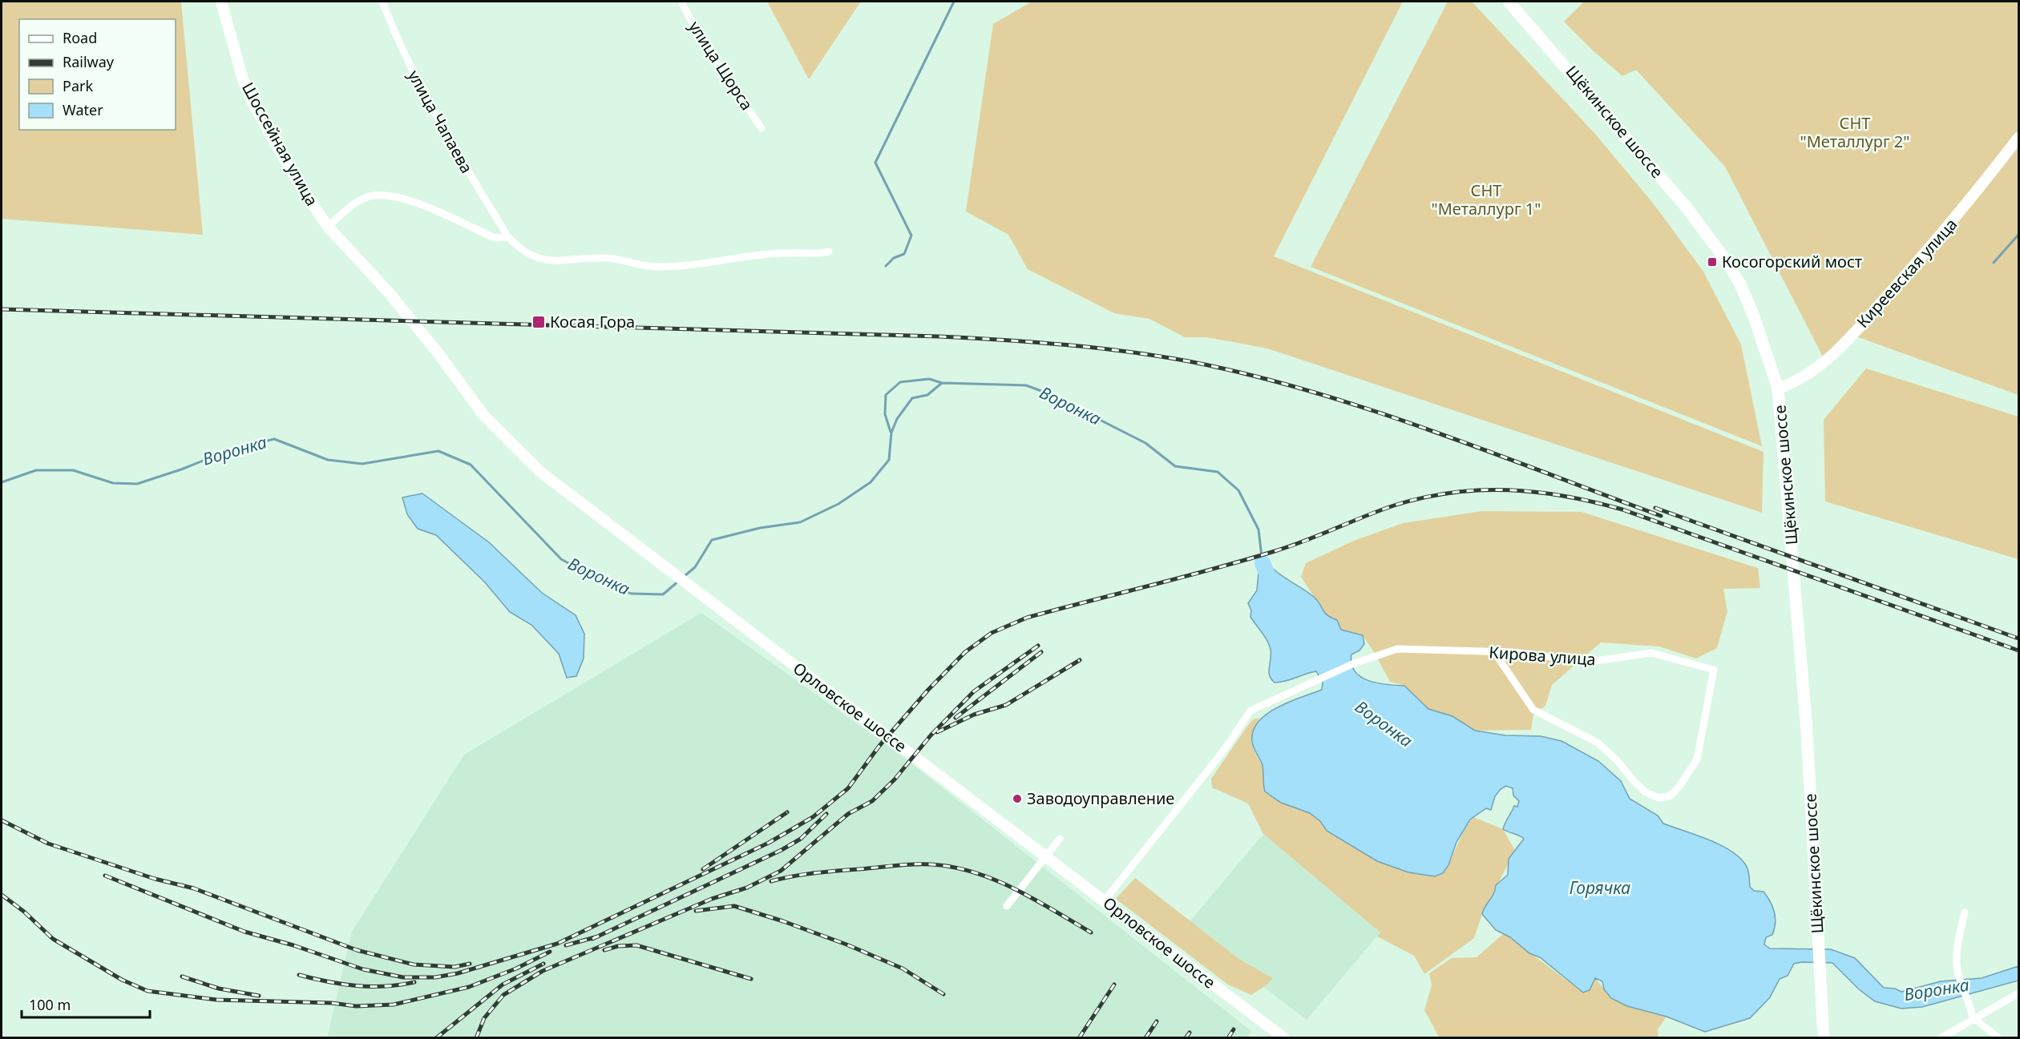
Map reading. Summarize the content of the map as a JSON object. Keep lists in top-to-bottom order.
{
  "streets": {
    "main road": [
      "Щёкинское шоссе",
      "Шоссейная улица",
      "Киреевская улица",
      "Орловское шоссе"
    ],
    "street": ["улица Щорса", "улица Чапаева", "Кирова улица"]
  },
  "crossings": [
    ["Щёкинское шоссе", "Киреевская улица"],
    ["Шоссейная улица", "Орловское шоссе"],
    ["Кирова улица", "Орловское шоссе"]
  ],
  "water": ["Воронка", "Горячка"],
  "parks": ["СНТ \"Металлург 2\"", "СНТ \"Металлург 1\""],
  "places": {
    "transit": ["Косогорский мост", "Косая Гора"],
    "other": ["Заводоуправление"]
  },
  "legend": [
    "Road",
    "Railway",
    "Park",
    "Water"
  ],
  "scale_bar": "100 m"
}
